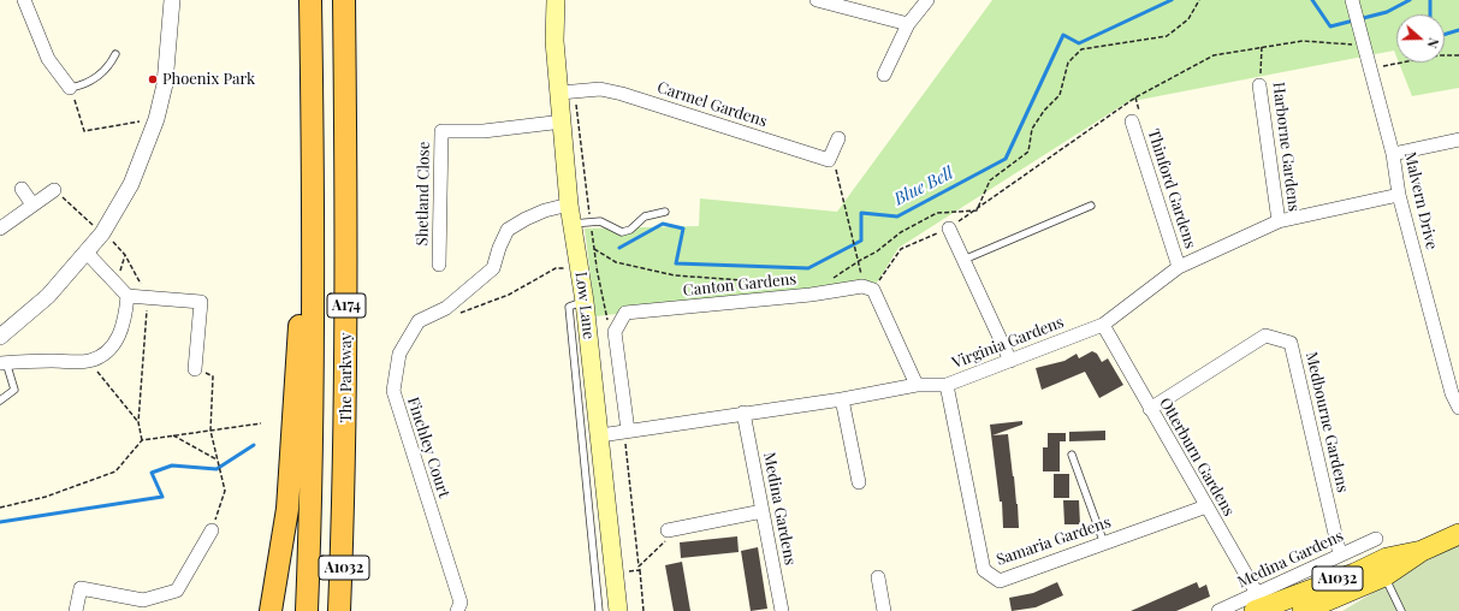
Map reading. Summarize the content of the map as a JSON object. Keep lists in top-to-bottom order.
{
  "streets": {
    "highway": ["A174", "The Parkway", "A1032"],
    "main road": ["Low Lane"],
    "street": [
      "Carmel Gardens",
      "Harborne Gardens",
      "Thinford Gardens",
      "Shetland Close",
      "Malvern Drive",
      "Canton Gardens",
      "Virginia Gardens",
      "Medbourne Gardens",
      "Finchley Court",
      "Otterburn Gardens",
      "Medina Gardens",
      "Samaria Gardens"
    ]
  },
  "crossings": [
    ["Carmel Gardens", "Low Lane"],
    ["Harborne Gardens", "Virginia Gardens"],
    ["Thinford Gardens", "Virginia Gardens"],
    ["Shetland Close", "Low Lane"],
    ["Malvern Drive", "Virginia Gardens"],
    ["Low Lane", "Virginia Gardens"],
    ["Low Lane", "Finchley Court"],
    ["Virginia Gardens", "Otterburn Gardens"],
    ["Virginia Gardens", "Medina Gardens"],
    ["Virginia Gardens", "Samaria Gardens"],
    ["The Parkway", "A1032"],
    ["Medbourne Gardens", "Otterburn Gardens"],
    ["Medbourne Gardens", "Medina Gardens"],
    ["Otterburn Gardens", "Medina Gardens"],
    ["Otterburn Gardens", "Samaria Gardens"],
    ["Otterburn Gardens", "A1032"],
    ["Medina Gardens", "A1032"]
  ],
  "water": ["Blue Bell"],
  "places": ["Phoenix Park"],
  "north": "right"
}
